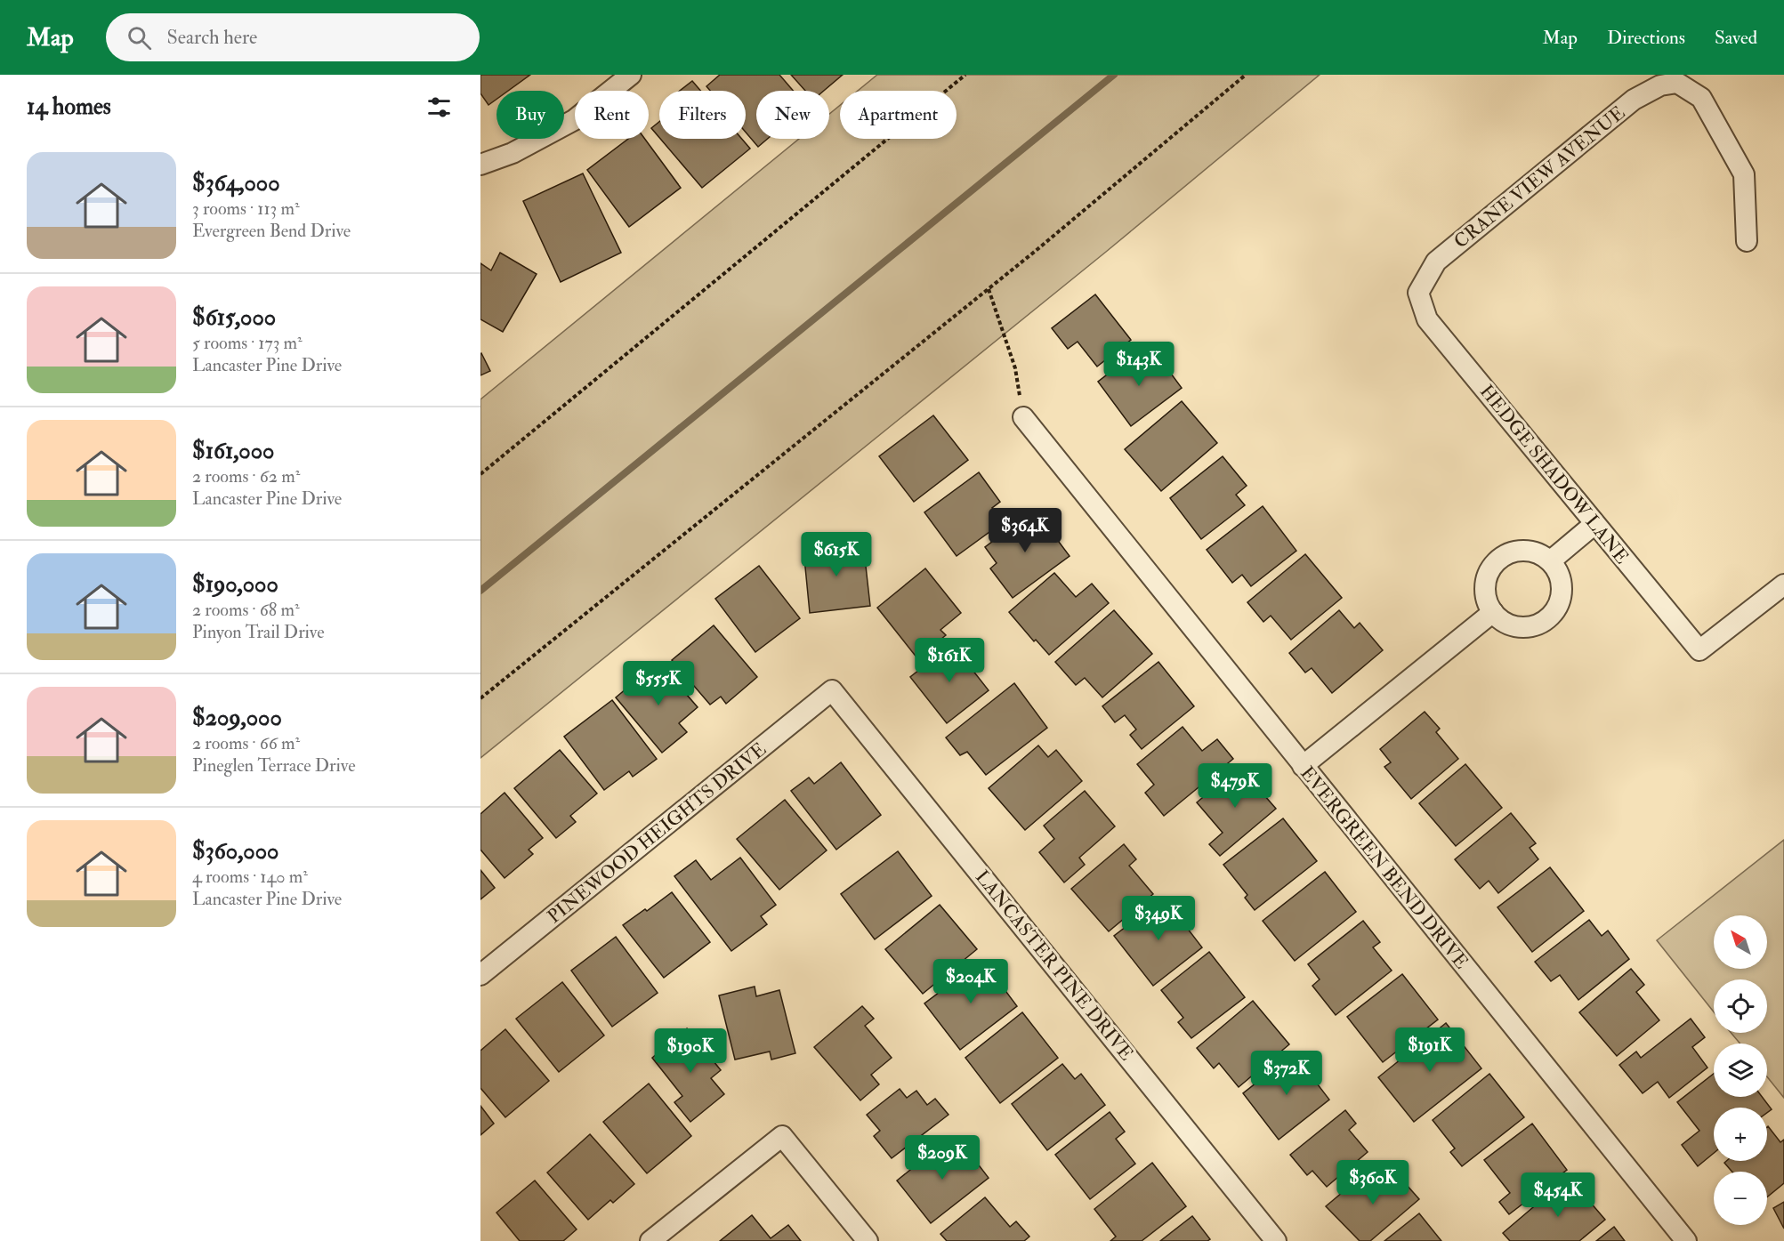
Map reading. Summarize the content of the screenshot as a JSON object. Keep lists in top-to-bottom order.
{
  "streets": {
    "street": [
      "CRANE VIEW AVENUE",
      "HEDGE SHADOW LANE",
      "PINEWOOD HEIGHTS DRIVE",
      "EVERGREEN BEND DRIVE",
      "LANCASTER PINE DRIVE"
    ]
  },
  "crossings": [
    ["CRANE VIEW AVENUE", "HEDGE SHADOW LANE"],
    ["PINEWOOD HEIGHTS DRIVE", "LANCASTER PINE DRIVE"]
  ],
  "north": "top left",
  "page": {
    "header": "Map",
    "search": "Search here",
    "nav": ["Map", "Directions", "Saved"],
    "heading": "14 homes",
    "chip": [
      "Buy",
      "Rent",
      "Filters",
      "New",
      "Apartment"
    ],
    "list": [
      {
        "name": "$364,000",
        "note": "3 rooms · 113 m² · Evergreen Bend Drive"
      },
      {
        "name": "$615,000",
        "note": "5 rooms · 173 m² · Lancaster Pine Drive"
      },
      {
        "name": "$161,000",
        "note": "2 rooms · 62 m² · Lancaster Pine Drive"
      },
      {
        "name": "$190,000",
        "note": "2 rooms · 68 m² · Pinyon Trail Drive"
      },
      {
        "name": "$209,000",
        "note": "2 rooms · 66 m² · Pineglen Terrace Drive"
      },
      {
        "name": "$360,000",
        "note": "4 rooms · 140 m² · Lancaster Pine Drive"
      }
    ],
    "price": [
      "$143K",
      "$364K",
      "$615K",
      "$161K",
      "$555K",
      "$479K",
      "$349K",
      "$204K",
      "$191K",
      "$190K",
      "$372K",
      "$209K",
      "$360K",
      "$454K"
    ],
    "map_buttons": ["+", "−"]
  }
}
